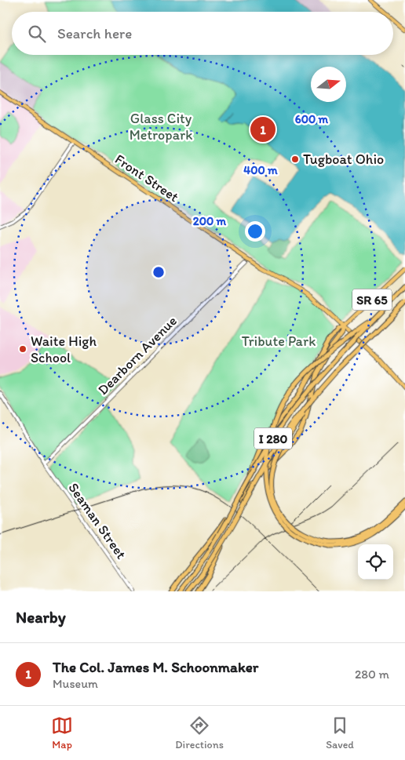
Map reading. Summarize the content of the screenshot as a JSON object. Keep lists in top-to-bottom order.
{
  "streets": {
    "highway": ["I 280"],
    "main road": ["Front Street", "SR 65"],
    "street": ["Dearborn Avenue", "Seaman Street"]
  },
  "crossings": [
    ["Front Street", "SR 65"],
    ["Dearborn Avenue", "Seaman Street"]
  ],
  "parks": ["Glass City Metropark", "Tribute Park"],
  "places": ["Tugboat Ohio", "Waite High School"],
  "north": "right",
  "page": {
    "search": "Search here",
    "pins": "1",
    "heading": "Nearby",
    "list": [
      {
        "mark": "1",
        "name": "The Col. James M. Schoonmaker",
        "note": "Museum",
        "value": "280 m"
      }
    ],
    "nav": ["Map", "Directions", "Saved"]
  },
  "rings": ["600 m", "400 m", "200 m"]
}
